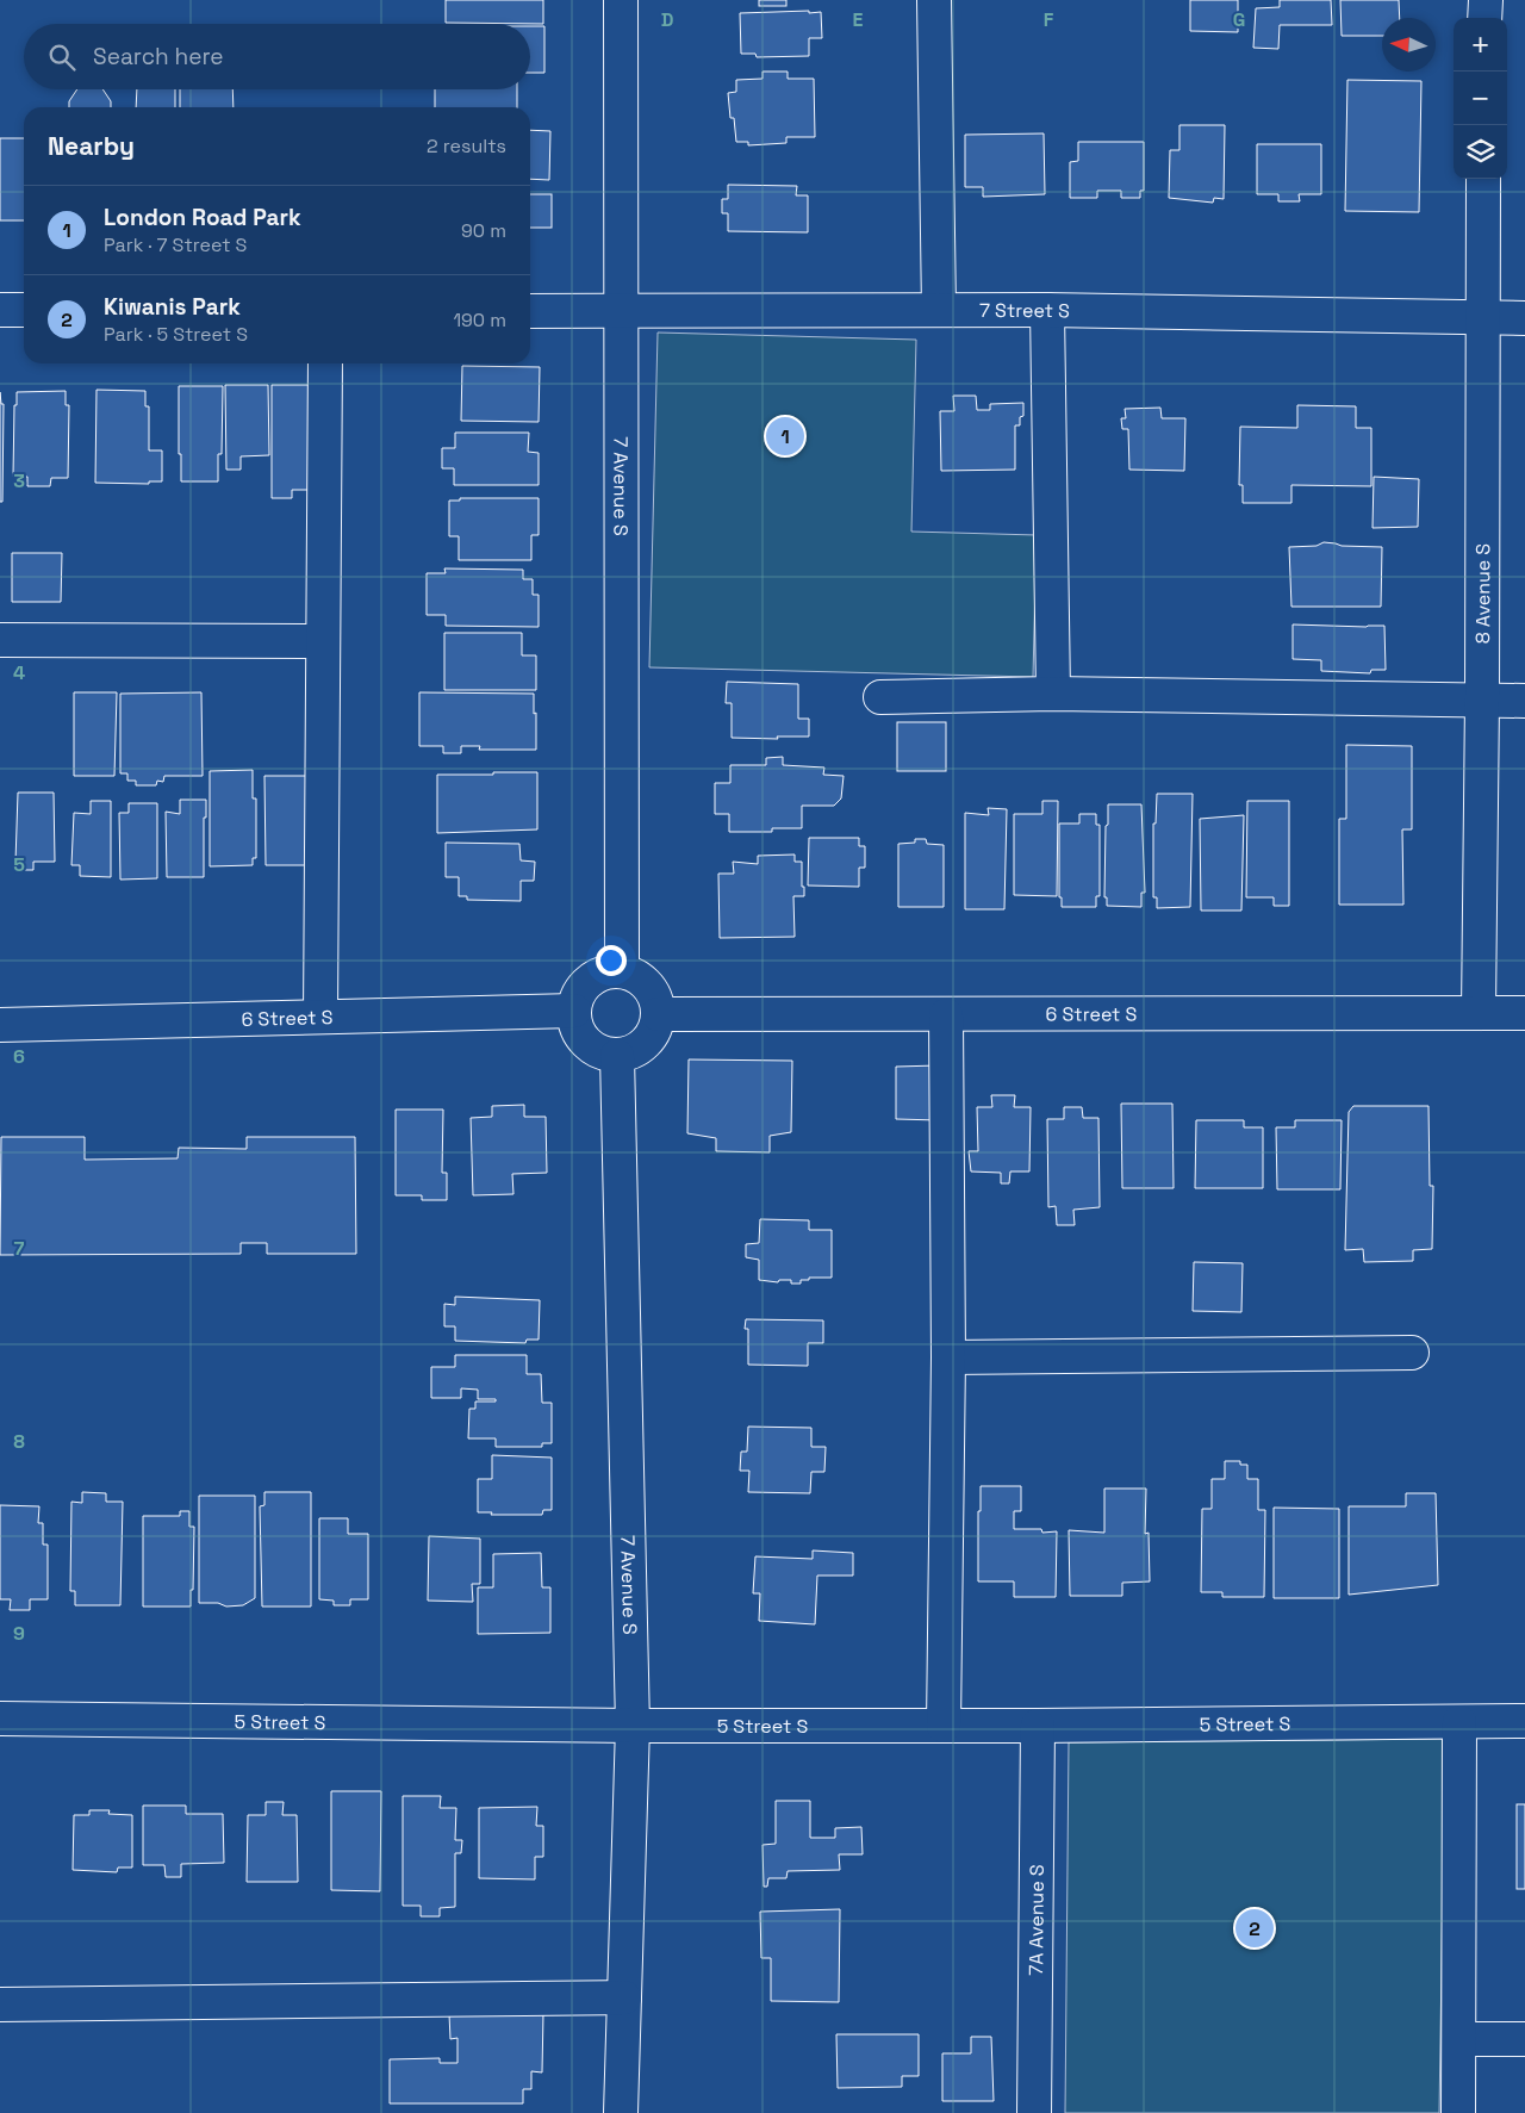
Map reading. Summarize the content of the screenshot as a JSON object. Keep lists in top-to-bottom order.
{
  "streets": {
    "street": [
      "7 Street S",
      "7 Avenue S",
      "8 Avenue S",
      "6 Street S",
      "5 Street S",
      "7A Avenue S"
    ]
  },
  "crossings": [
    ["7 Street S", "7 Avenue S"],
    ["7 Street S", "8 Avenue S"],
    ["7 Avenue S", "6 Street S"],
    ["7 Avenue S", "5 Street S"],
    ["8 Avenue S", "6 Street S"],
    ["5 Street S", "7A Avenue S"]
  ],
  "north": "left",
  "page": {
    "map_buttons": ["+", "−"],
    "search": "Search here",
    "heading": ["Nearby", "2 results"],
    "list": [
      {
        "mark": "1",
        "name": "London Road Park",
        "note": "Park · 7 Street S",
        "value": "90 m"
      },
      {
        "mark": "2",
        "name": "Kiwanis Park",
        "note": "Park · 5 Street S",
        "value": "190 m"
      }
    ],
    "pins": ["1", "2"]
  },
  "grid": {
    "columns": [
      "D",
      "E",
      "F",
      "G"
    ],
    "rows": [
      "3",
      "4",
      "5",
      "6",
      "7",
      "8",
      "9"
    ]
  }
}
